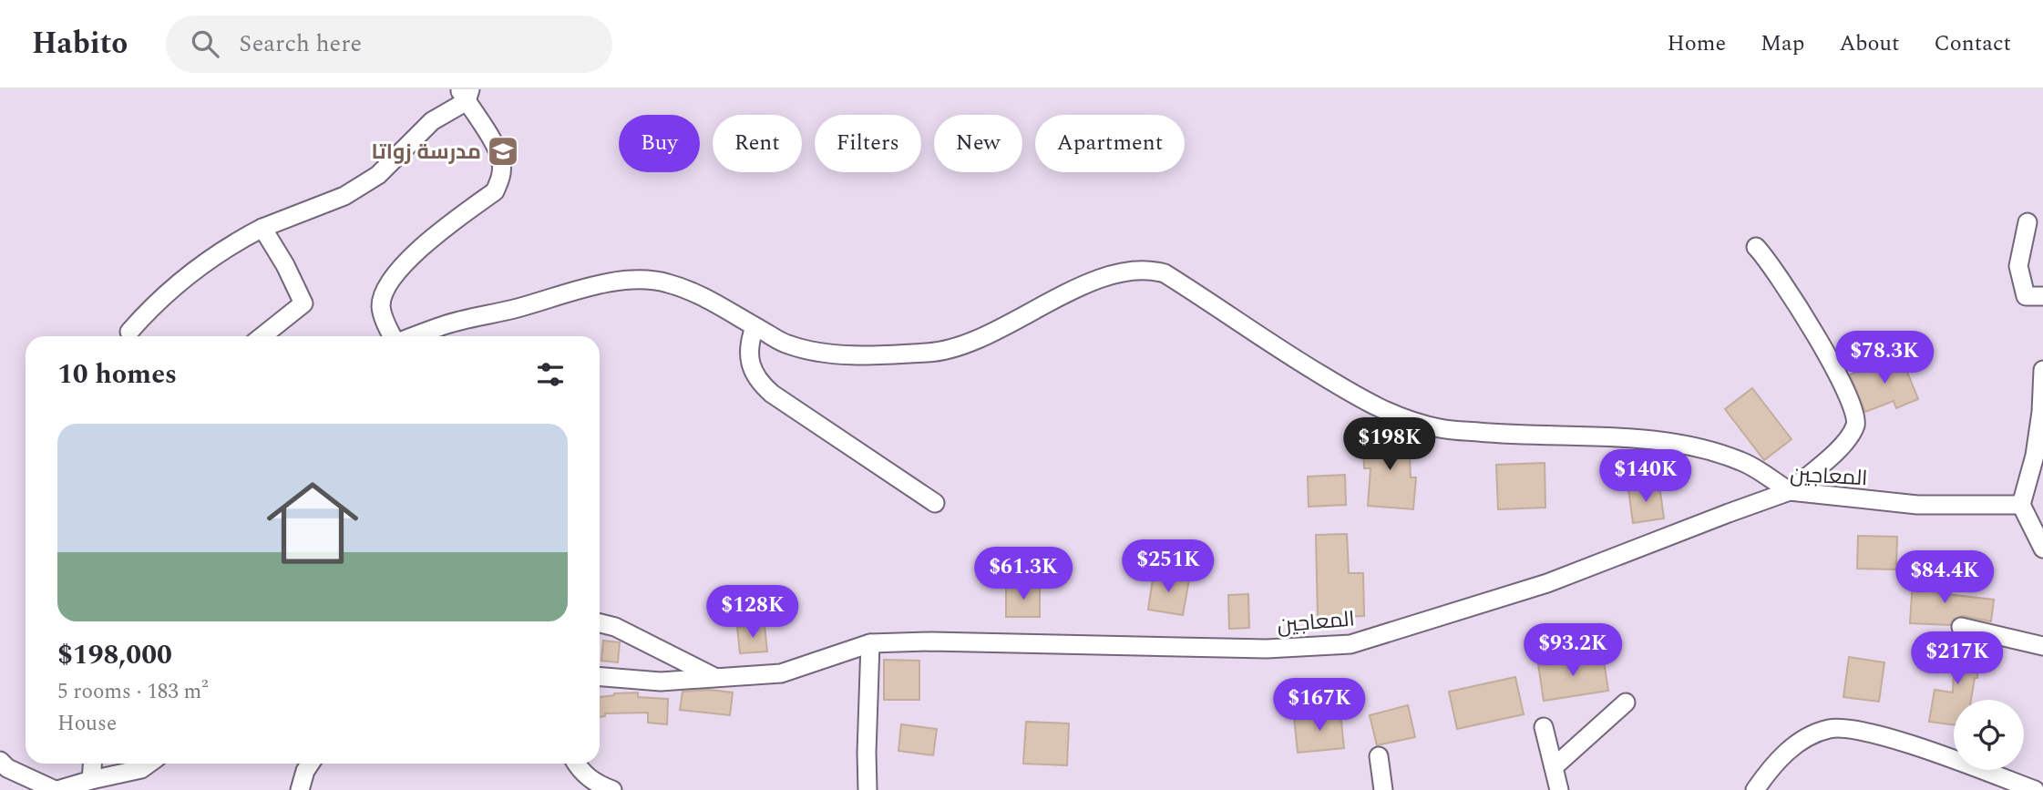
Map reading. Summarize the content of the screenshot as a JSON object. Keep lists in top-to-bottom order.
{
  "streets": {
    "street": ["المعاجين"]
  },
  "places": {
    "school or university": ["مدرسة زواتا"]
  },
  "page": {
    "header": "Habito",
    "search": "Search here",
    "nav": [
      "Home",
      "Map",
      "About",
      "Contact"
    ],
    "chip": [
      "Buy",
      "Rent",
      "Filters",
      "New",
      "Apartment"
    ],
    "price": [
      "$78.3K",
      "$198K",
      "$140K",
      "$251K",
      "$61.3K",
      "$84.4K",
      "$128K",
      "$93.2K",
      "$217K",
      "$167K"
    ],
    "heading": "10 homes",
    "list": [
      {
        "name": "$198,000",
        "note": "5 rooms · 183 m² · House"
      }
    ]
  }
}
